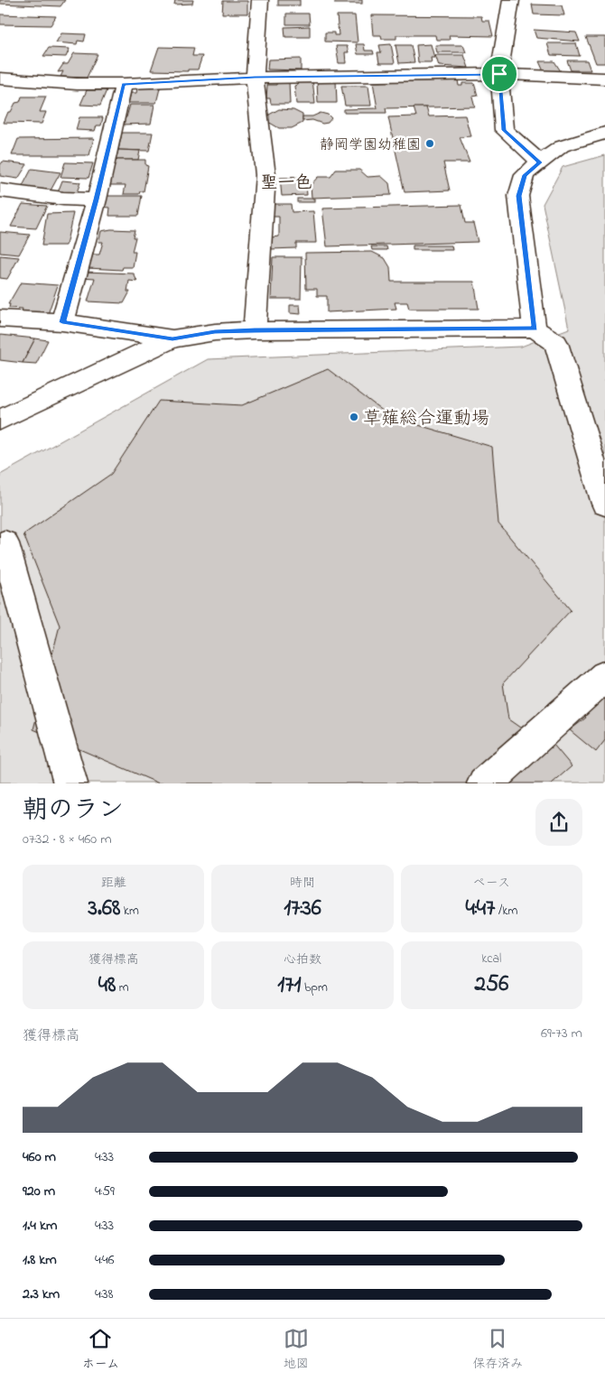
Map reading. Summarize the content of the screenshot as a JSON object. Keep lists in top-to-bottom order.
{
  "districts": ["聖一色"],
  "places": ["静岡学園幼稚園", "草薙総合運動場"],
  "page": {
    "heading": ["朝のラン", "07:32 · 8 × 460 m"],
    "stats": [
      ["距離", "3.68 km"],
      ["時間", "17:36"],
      ["ペース", "4:47 /km"],
      ["獲得標高", "48 m"],
      ["心拍数", "171 bpm"],
      ["kcal", "256"]
    ],
    "chart": ["獲得標高", "69–73 m"],
    "list": [
      {
        "name": "460 m",
        "note": "4:33"
      },
      {
        "name": "920 m",
        "note": "4:59"
      },
      {
        "name": "1.4 km",
        "note": "4:33"
      },
      {
        "name": "1.8 km",
        "note": "4:46"
      },
      {
        "name": "2.3 km",
        "note": "4:38"
      }
    ],
    "tabs": ["ホーム", "地図", "保存済み"]
  }
}
